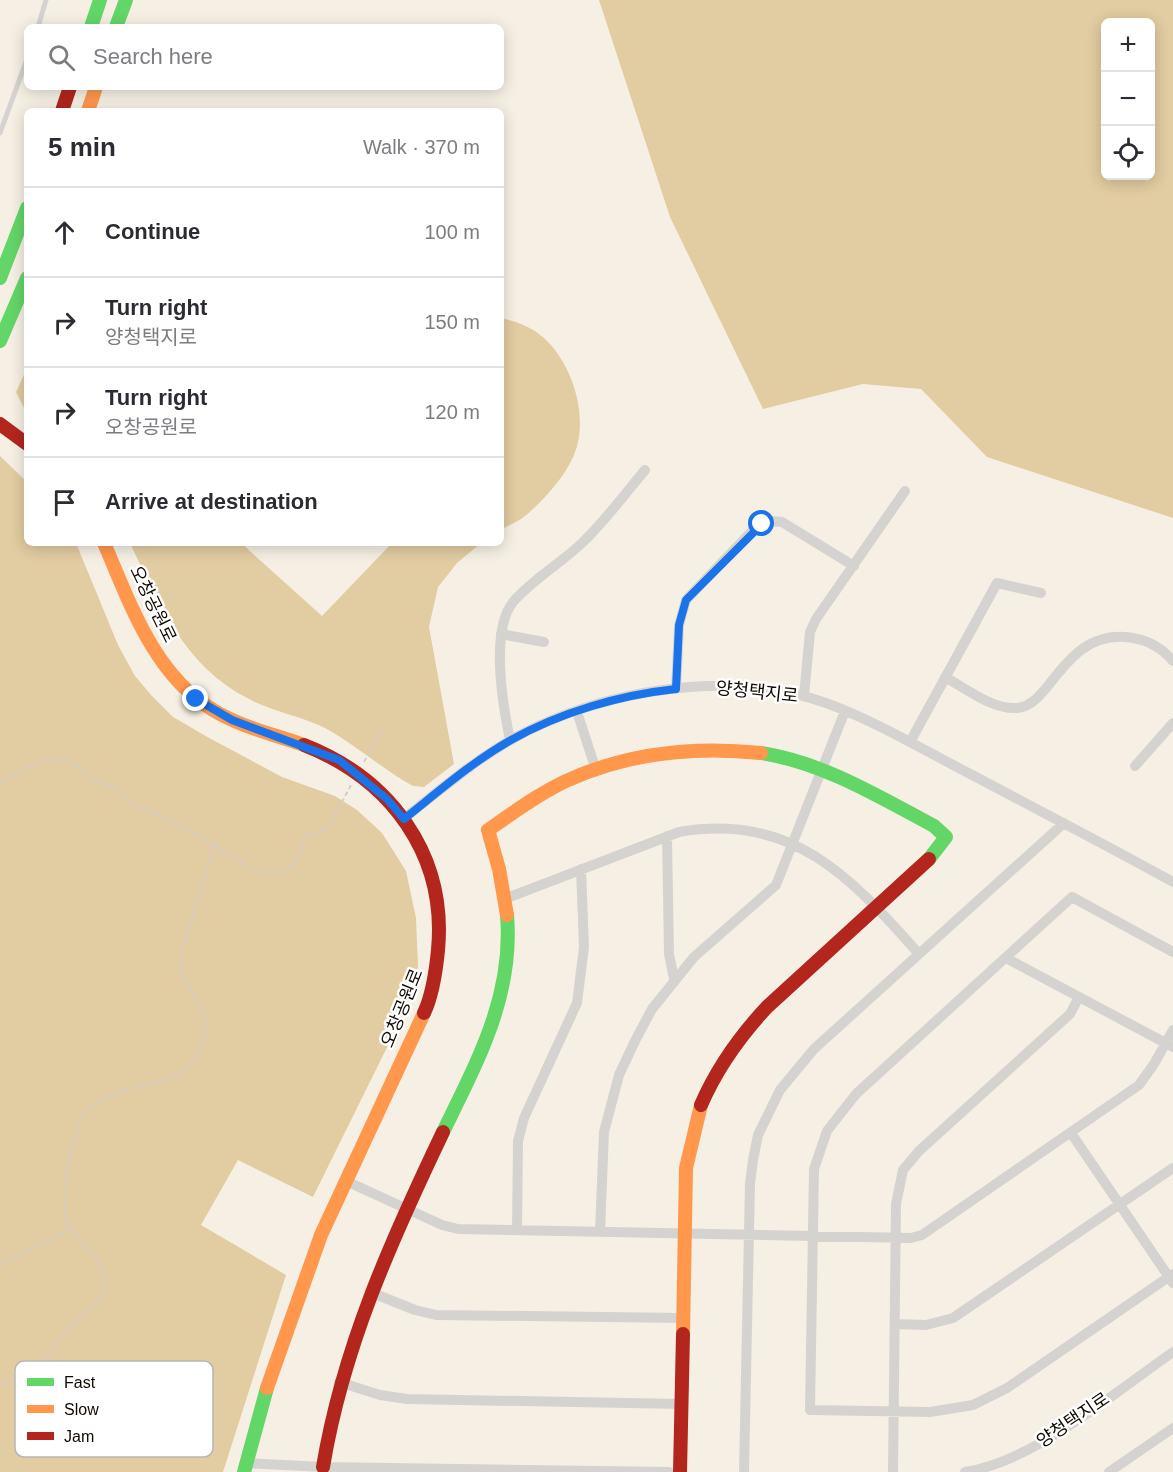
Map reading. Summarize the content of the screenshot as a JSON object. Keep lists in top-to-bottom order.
{
  "streets": {
    "street": ["오창공원로", "양청택지로"]
  },
  "crossings": [
    ["오창공원로", "양청택지로"]
  ],
  "legend": ["Fast", "Slow", "Jam"],
  "page": {
    "map_buttons": ["+", "−"],
    "search": "Search here",
    "heading": ["5 min", "Walk · 370 m"],
    "list": [
      ["Continue", "100 m"],
      ["Turn right", "양청택지로", "150 m"],
      ["Turn right", "오창공원로", "120 m"],
      "Arrive at destination"
    ]
  }
}
